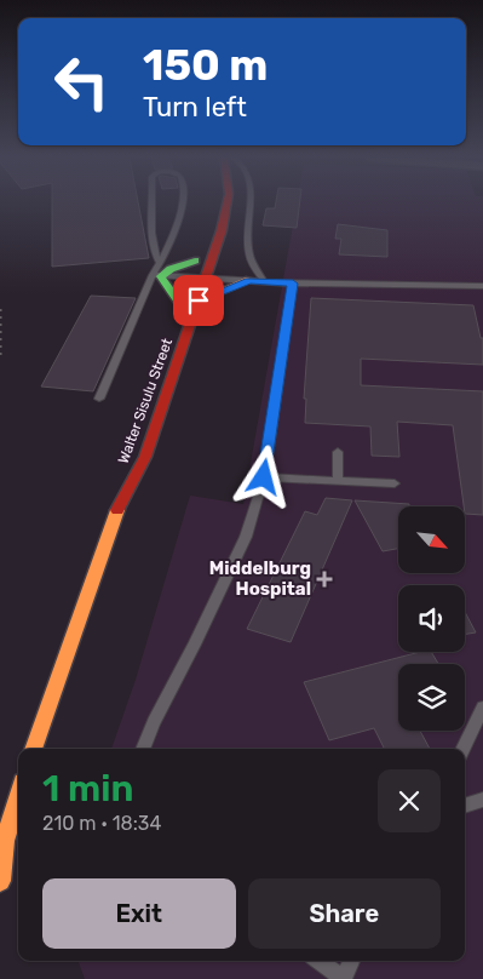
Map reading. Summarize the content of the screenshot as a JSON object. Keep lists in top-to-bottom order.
{
  "streets": {
    "main road": ["Walter Sisulu Street"]
  },
  "places": {
    "health": ["Middelburg Hospital"]
  },
  "north": "bottom right",
  "page": {
    "turn": ["150 m", "Turn left"],
    "heading": ["1 min", "210 m · 18:34"],
    "buttons": ["Exit", "Share"]
  }
}
